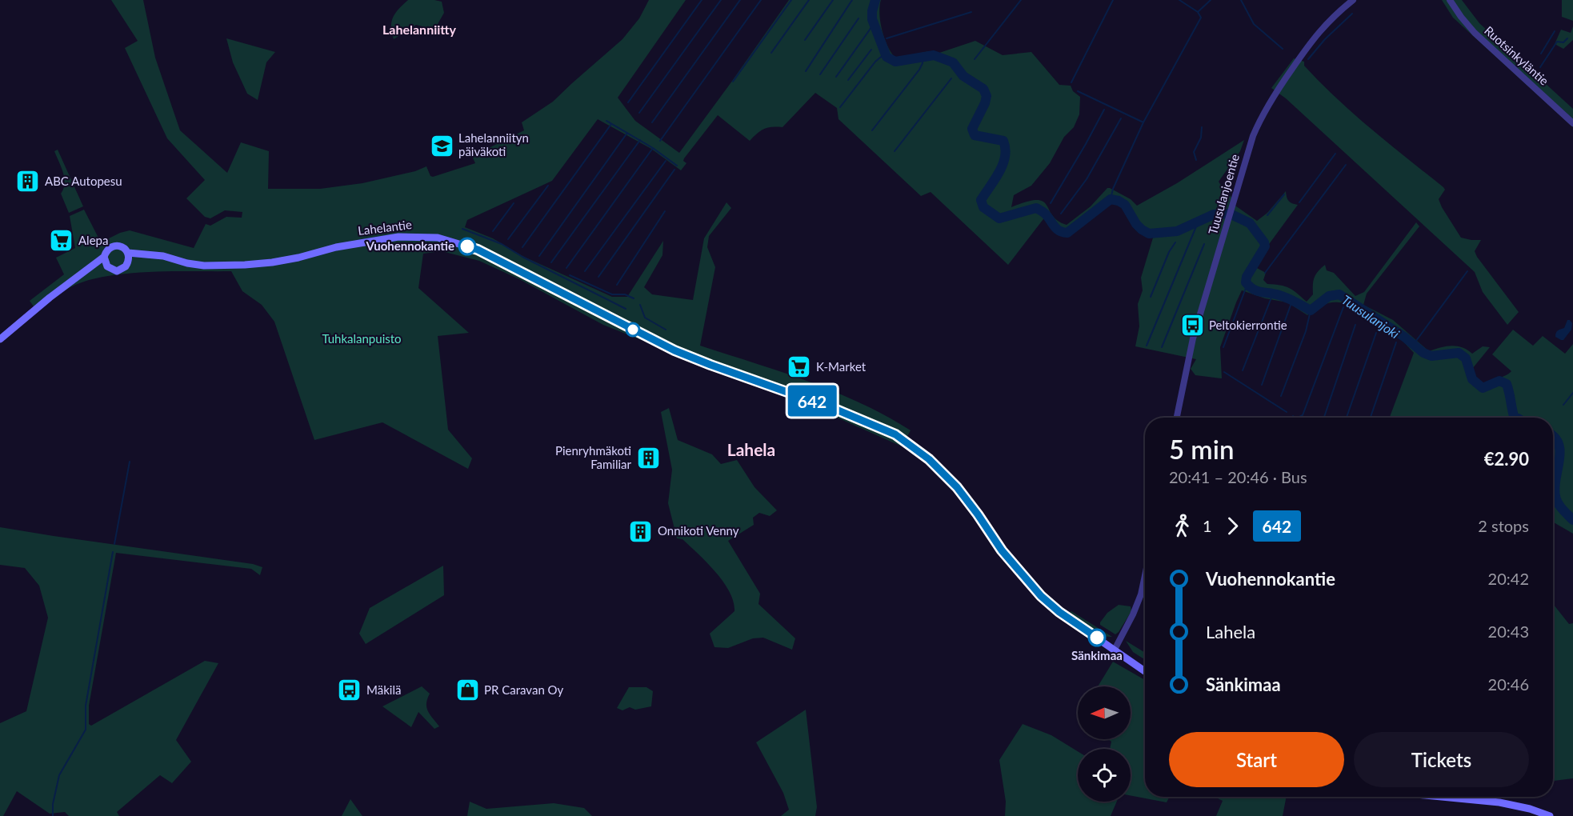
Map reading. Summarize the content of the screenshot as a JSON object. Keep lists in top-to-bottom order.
{
  "streets": {
    "main road": ["Lahelantie"],
    "street": ["Ruotsinkyläntie", "Tuusulanjoentie"]
  },
  "districts": ["Lahelanniitty", "Lahela"],
  "water": ["Tuusulanjoki"],
  "parks": ["Tuhkalanpuisto"],
  "places": {
    "school or university": ["Lahelanniityn päiväkoti"],
    "building": ["ABC Autopesu", "Pienryhmäkoti Familiar", "Onnikoti Venny"],
    "supermarket": ["Alepa", "K-Market"],
    "other": ["Vuohennokantie", "Sänkimaa"],
    "bus stop": ["Peltokierrontie", "Mäkilä"],
    "shop": ["PR Caravan Oy"]
  },
  "lines": ["bus line 642"],
  "north": "left",
  "page": {
    "on_map": "642",
    "heading": ["5 min", "20:41 – 20:46 · Bus", "€2.90"],
    "legs": ["1", "642", "2 stops"],
    "list": [
      {
        "name": "Vuohennokantie",
        "value": "20:42"
      },
      {
        "name": "Lahela",
        "value": "20:43"
      },
      {
        "name": "Sänkimaa",
        "value": "20:46"
      }
    ],
    "buttons": ["Start", "Tickets"]
  }
}
